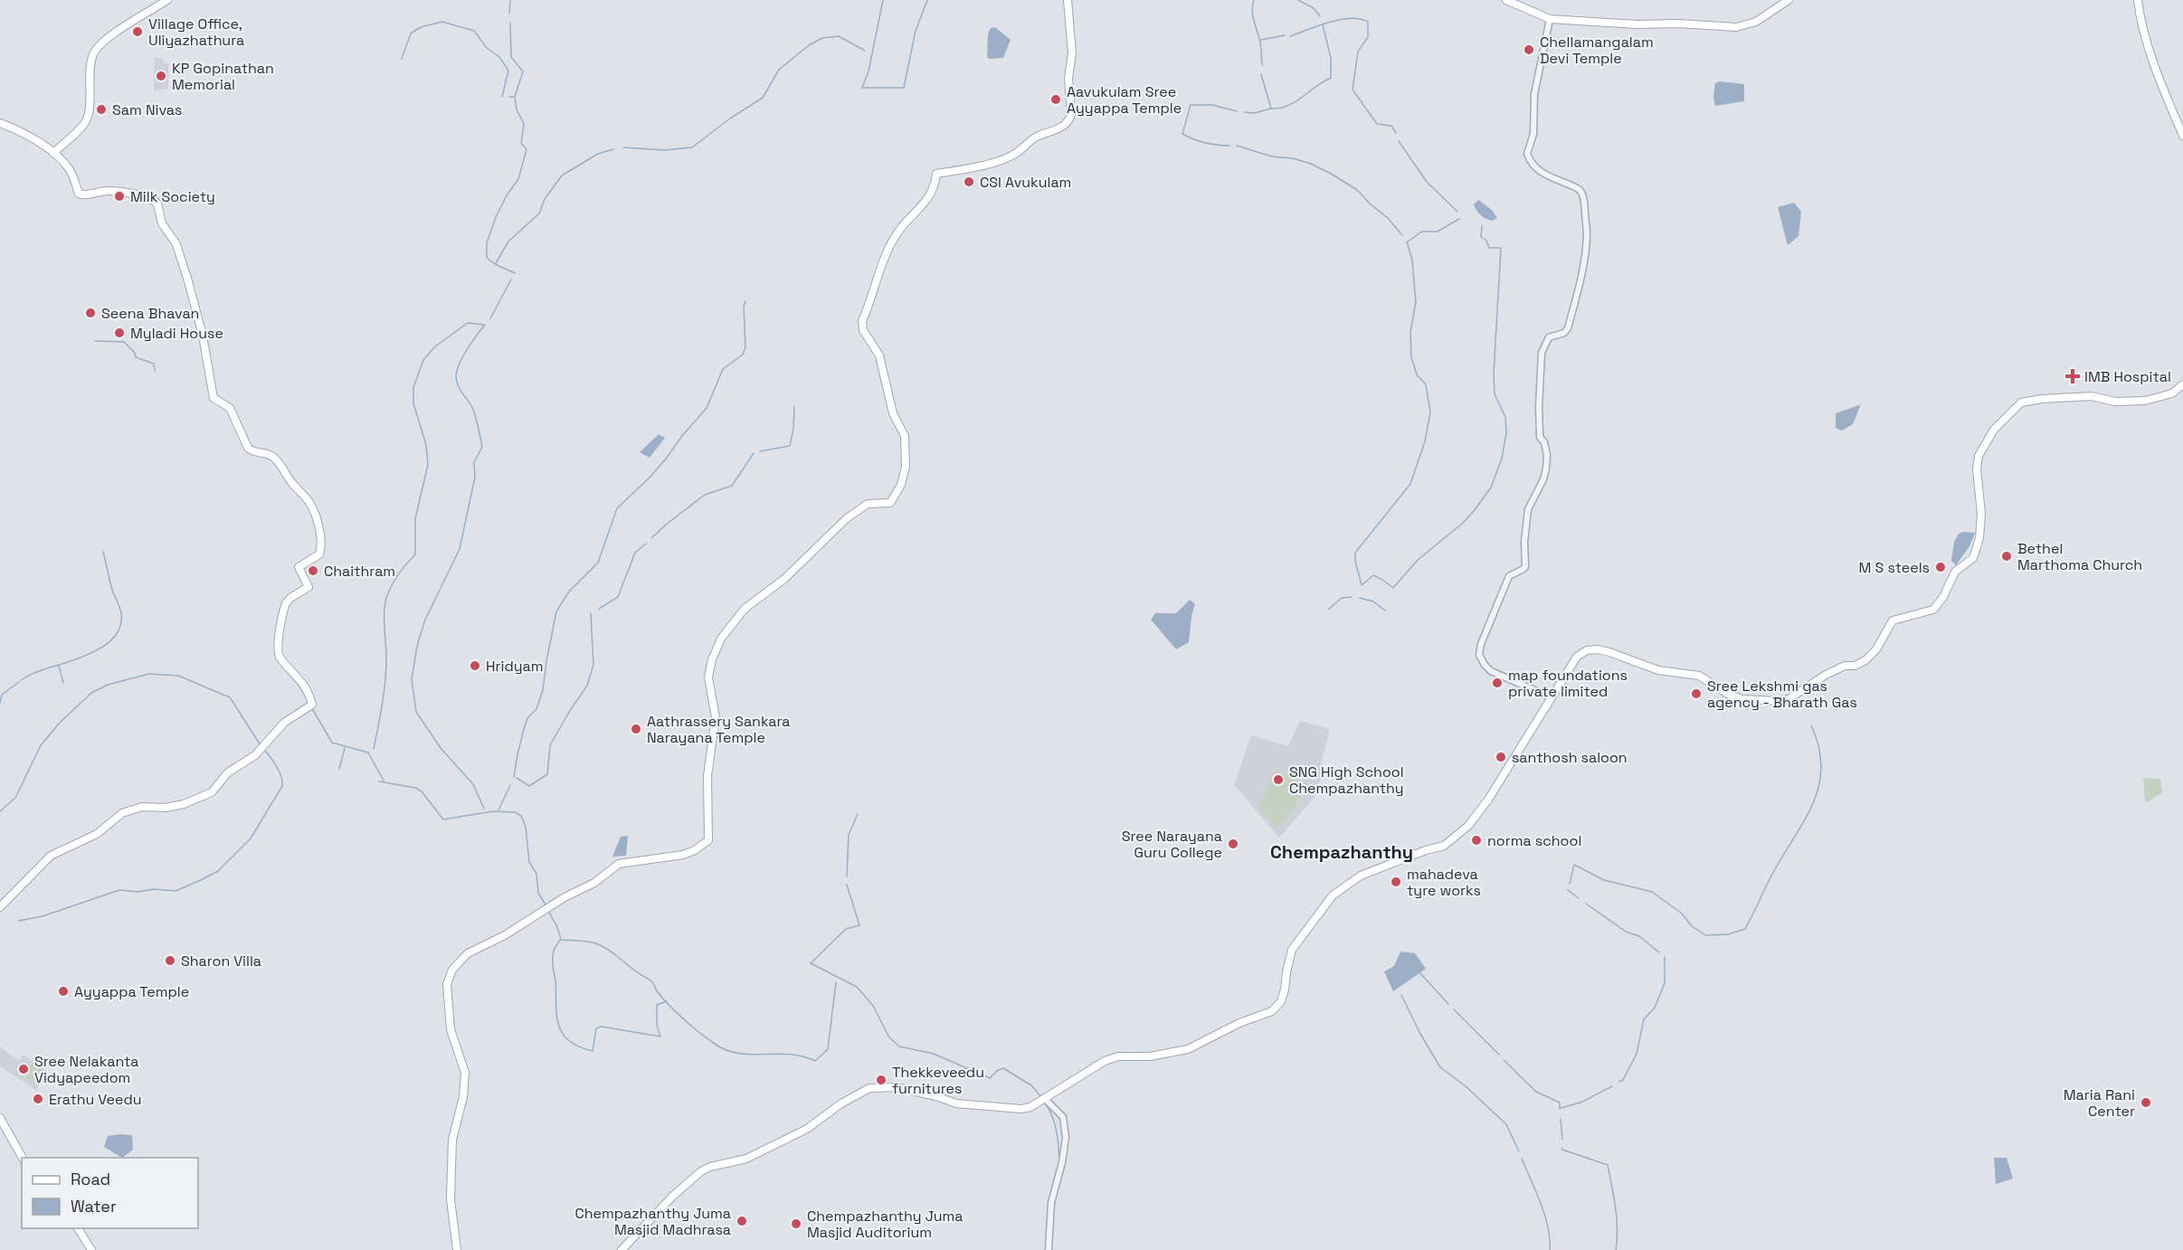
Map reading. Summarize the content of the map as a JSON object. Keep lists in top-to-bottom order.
{
  "districts": ["Chempazhanthy"],
  "places": {
    "other": [
      "Village Office, Uliyazhathura",
      "Chellamangalam Devi Temple",
      "KP Gopinathan Memorial",
      "Aavukulam Sree Ayyappa Temple",
      "Sam Nivas",
      "CSI Avukulam",
      "Milk Society",
      "Seena Bhavan",
      "Myladi House",
      "Bethel Marthoma Church",
      "M S steels",
      "Chaithram",
      "Hridyam",
      "map foundations private limited",
      "Sree Lekshmi gas agency - Bharath Gas",
      "Aathrassery Sankara Narayana Temple",
      "santhosh saloon",
      "SNG High School Chempazhanthy",
      "norma school",
      "Sree Narayana Guru College",
      "mahadeva tyre works",
      "Sharon Villa",
      "Ayyappa Temple",
      "Sree Nelakanta Vidyapeedom",
      "Thekkeveedu furnitures",
      "Erathu Veedu",
      "Maria Rani Center",
      "Chempazhanthy Juma Masjid Madhrasa",
      "Chempazhanthy Juma Masjid Auditorium"
    ],
    "health": ["IMB Hospital"]
  },
  "legend": ["Road", "Water"]
}
